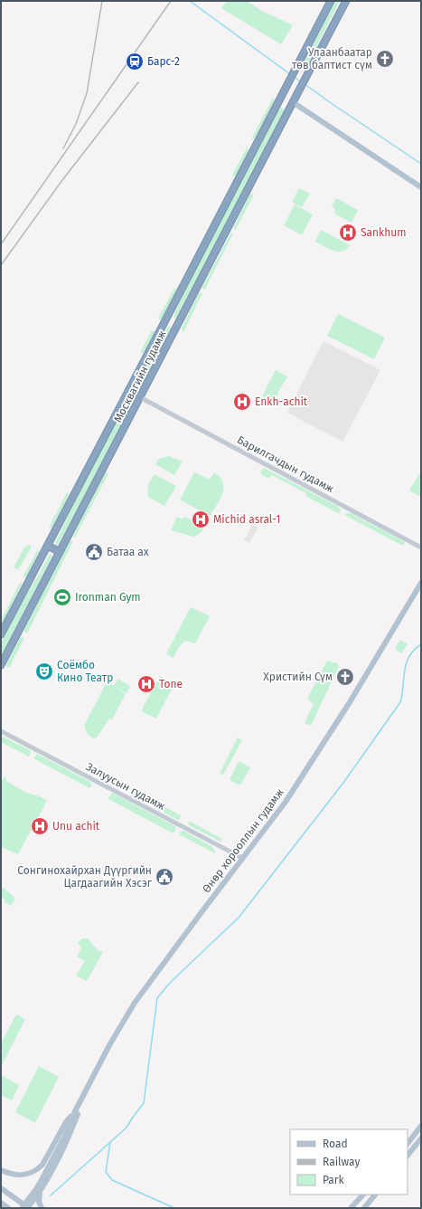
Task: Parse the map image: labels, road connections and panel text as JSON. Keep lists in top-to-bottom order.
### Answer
{
  "streets": {
    "highway": ["Москвагийн гудамж"],
    "main road": ["Өнөр хорооллын гудамж"],
    "street": ["Барилгачдын гудамж", "Залуусын гудамж"]
  },
  "crossings": [
    ["Москвагийн гудамж", "Барилгачдын гудамж"],
    ["Залуусын гудамж", "Өнөр хорооллын гудамж"]
  ],
  "places": {
    "church": ["Улаанбаатар төв баптист сүм", "Христийн Сүм"],
    "station": ["Барс-2"],
    "hospital": [
      "Sankhum",
      "Enkh-achit",
      "Michid asral-1",
      "Tone",
      "Unu achit"
    ],
    "public building": ["Батаа ах", "Сонгинохайрхан Дүүргийн Цагдаагийн Хэсэг"],
    "sports": ["Ironman Gym"],
    "theatre": ["Соёмбо Кино Театр"]
  },
  "legend": ["Road", "Railway", "Park"]
}
